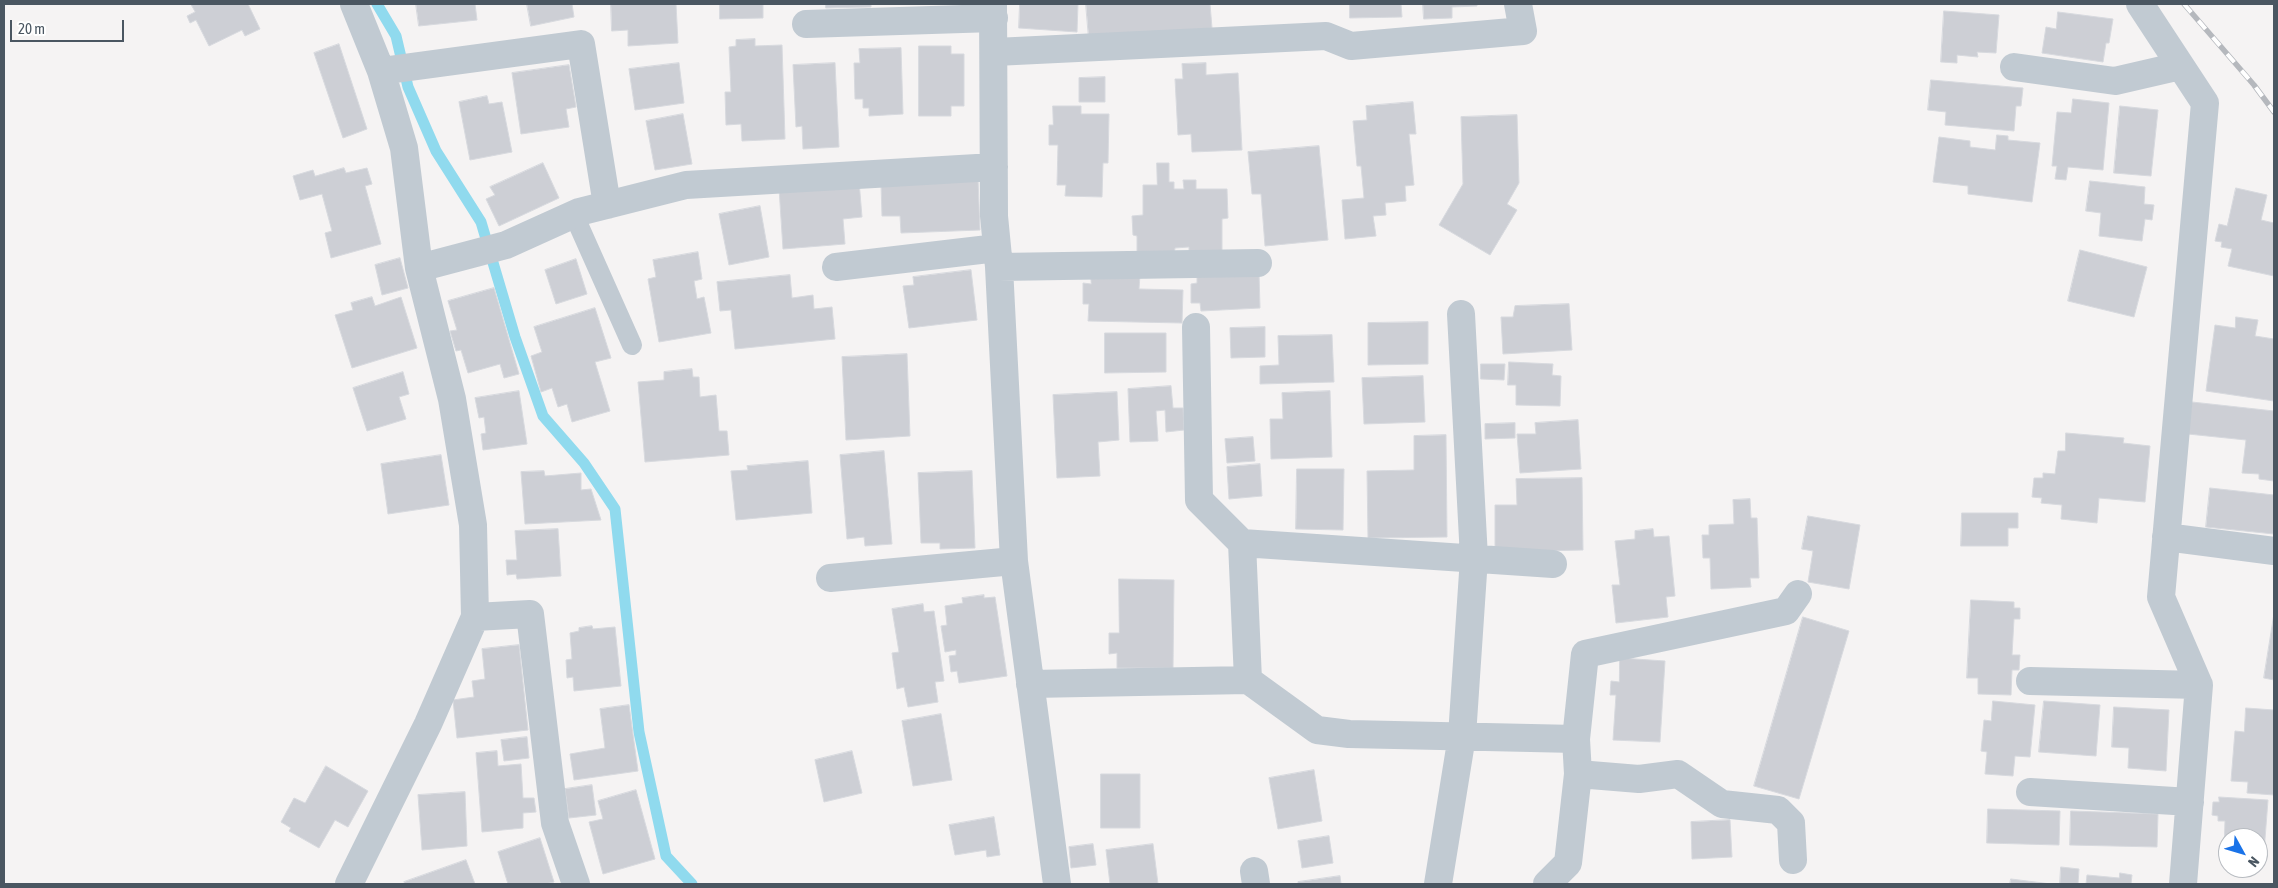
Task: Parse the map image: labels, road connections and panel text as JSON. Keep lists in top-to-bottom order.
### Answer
{
  "scale_bar": "20 m",
  "north": "bottom right"
}
